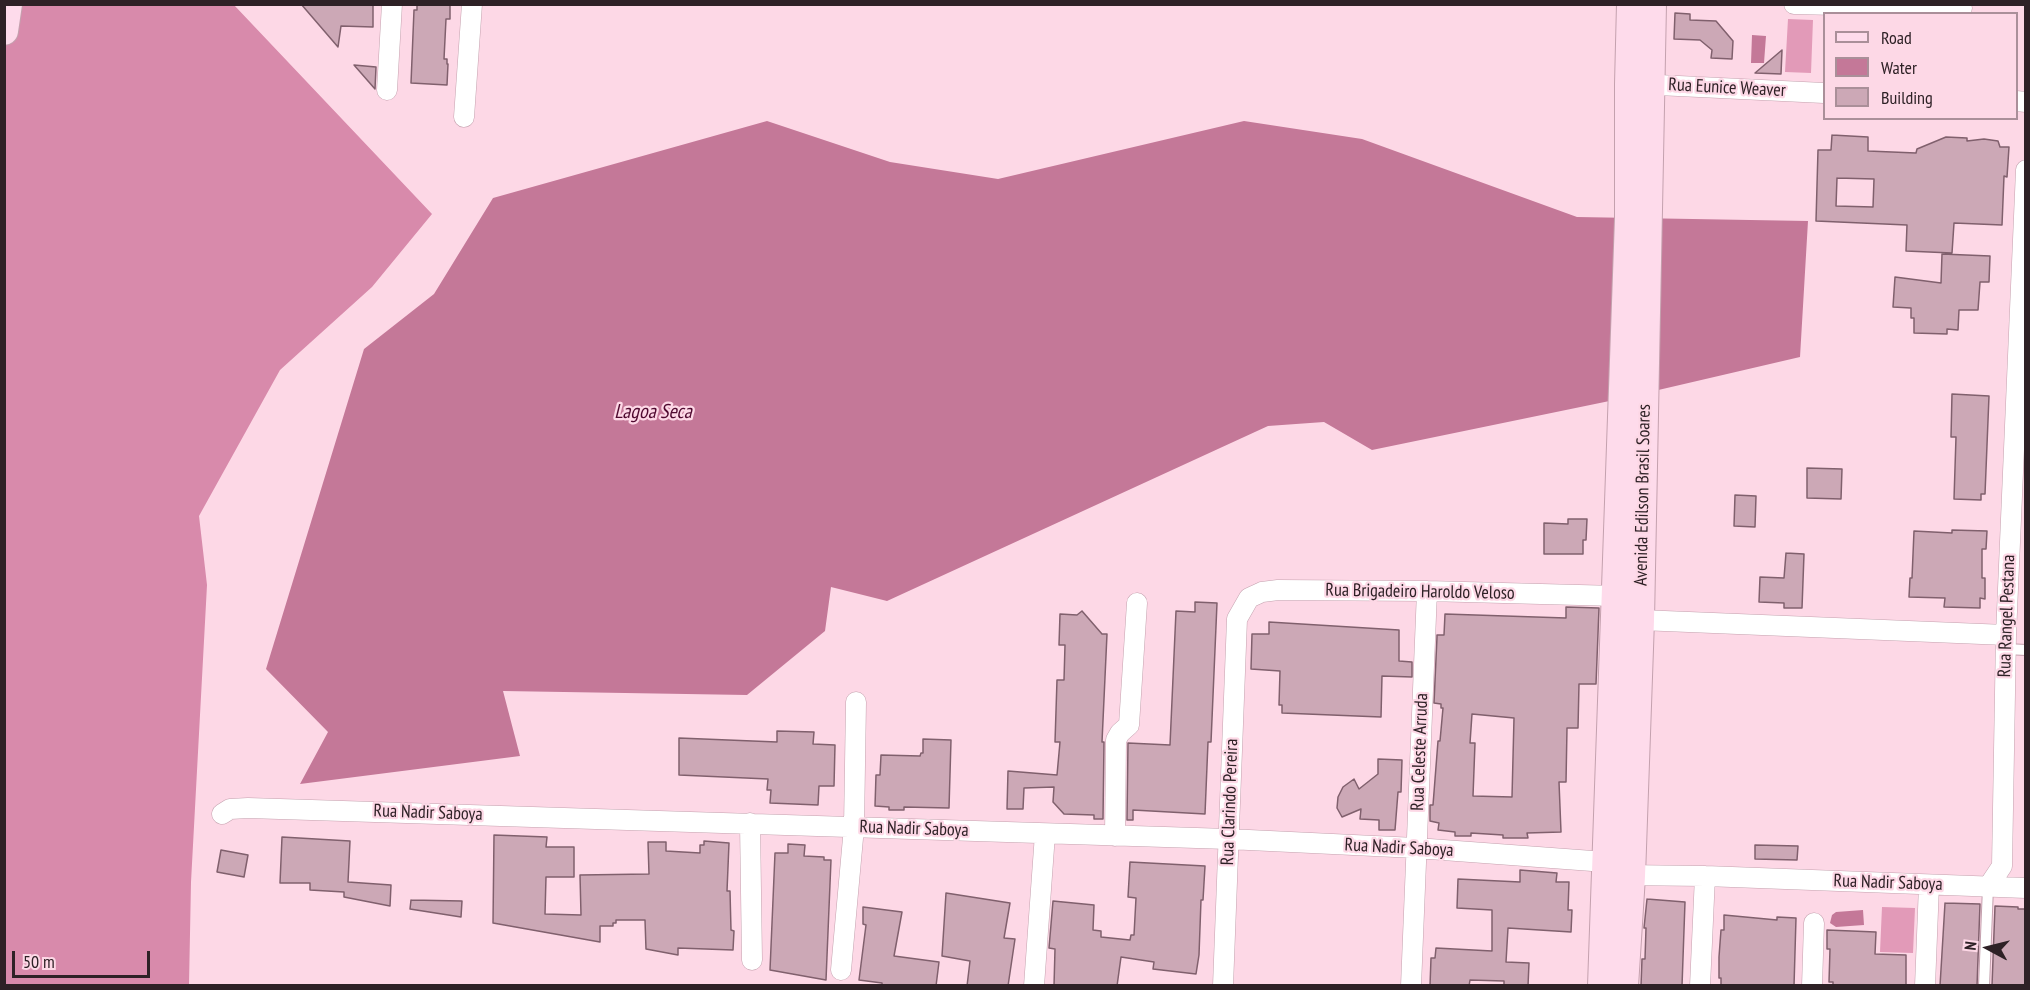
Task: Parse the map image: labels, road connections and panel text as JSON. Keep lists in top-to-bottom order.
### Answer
{
  "streets": {
    "main road": ["Avenida Edilson Brasil Soares"],
    "street": [
      "Rua Eunice Weaver",
      "Rua Brigadeiro Haroldo Veloso",
      "Rua Rangel Pestana",
      "Rua Celeste Arruda",
      "Rua Clarindo Pereira",
      "Rua Nadir Saboya"
    ]
  },
  "crossings": [
    ["Rua Eunice Weaver", "Avenida Edilson Brasil Soares"],
    ["Avenida Edilson Brasil Soares", "Rua Brigadeiro Haroldo Veloso"],
    ["Avenida Edilson Brasil Soares", "Rua Nadir Saboya"],
    ["Rua Brigadeiro Haroldo Veloso", "Rua Celeste Arruda"],
    ["Rua Brigadeiro Haroldo Veloso", "Rua Clarindo Pereira"],
    ["Rua Rangel Pestana", "Rua Nadir Saboya"],
    ["Rua Celeste Arruda", "Rua Nadir Saboya"],
    ["Rua Clarindo Pereira", "Rua Nadir Saboya"]
  ],
  "water": ["Lagoa Seca"],
  "legend": ["Road", "Water", "Building"],
  "scale_bar": "50 m",
  "north": "left"
}
